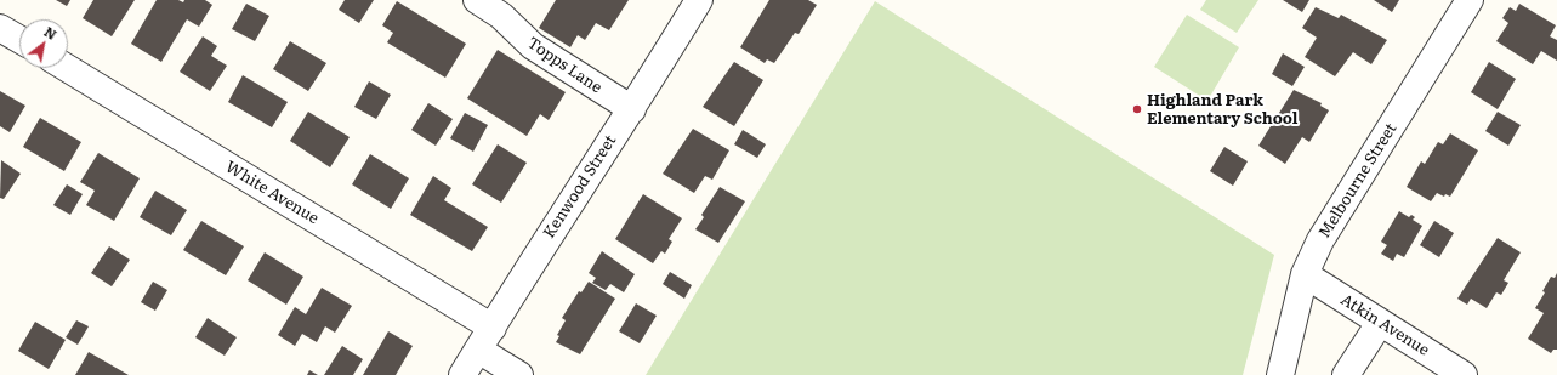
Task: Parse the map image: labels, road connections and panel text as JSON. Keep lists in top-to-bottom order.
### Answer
{
  "streets": {
    "street": [
      "Topps Lane",
      "Melbourne Street",
      "Kenwood Street",
      "White Avenue",
      "Atkin Avenue"
    ]
  },
  "crossings": [
    ["Topps Lane", "Kenwood Street"],
    ["Melbourne Street", "Atkin Avenue"],
    ["Kenwood Street", "White Avenue"]
  ],
  "places": ["Highland Park Elementary School"],
  "north": "top right"
}
